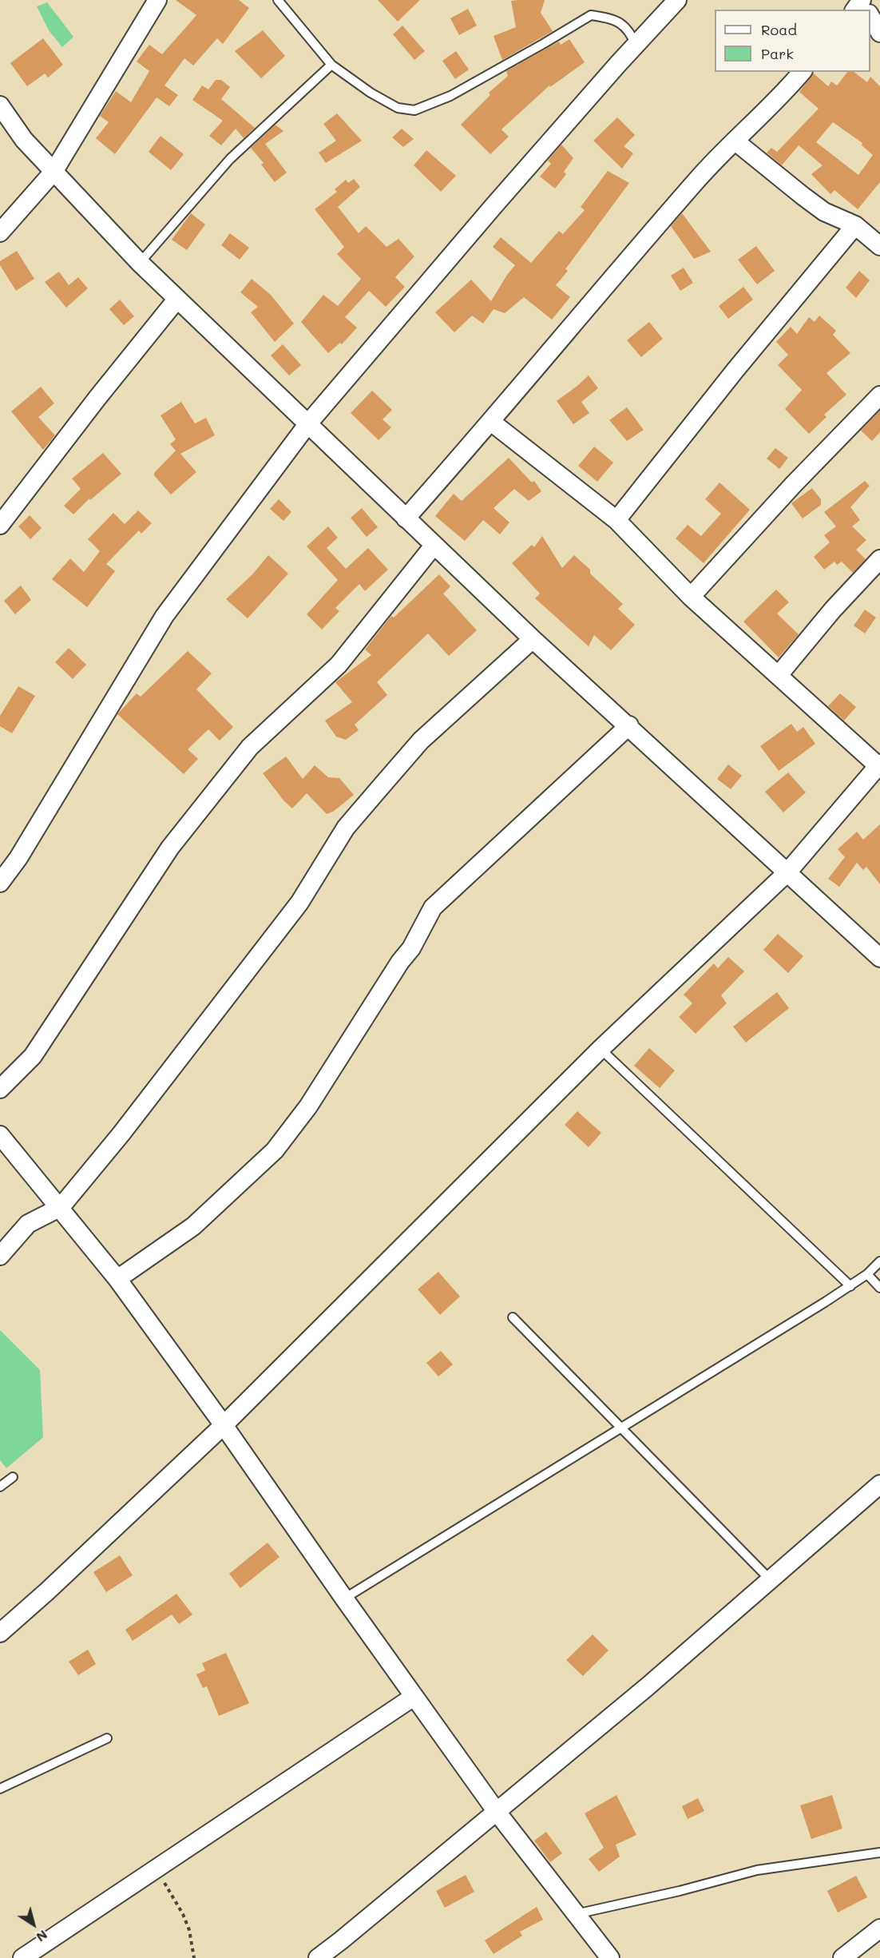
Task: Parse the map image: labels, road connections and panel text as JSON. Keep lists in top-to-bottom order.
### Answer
{
  "legend": ["Road", "Park"],
  "north": "bottom right"
}
